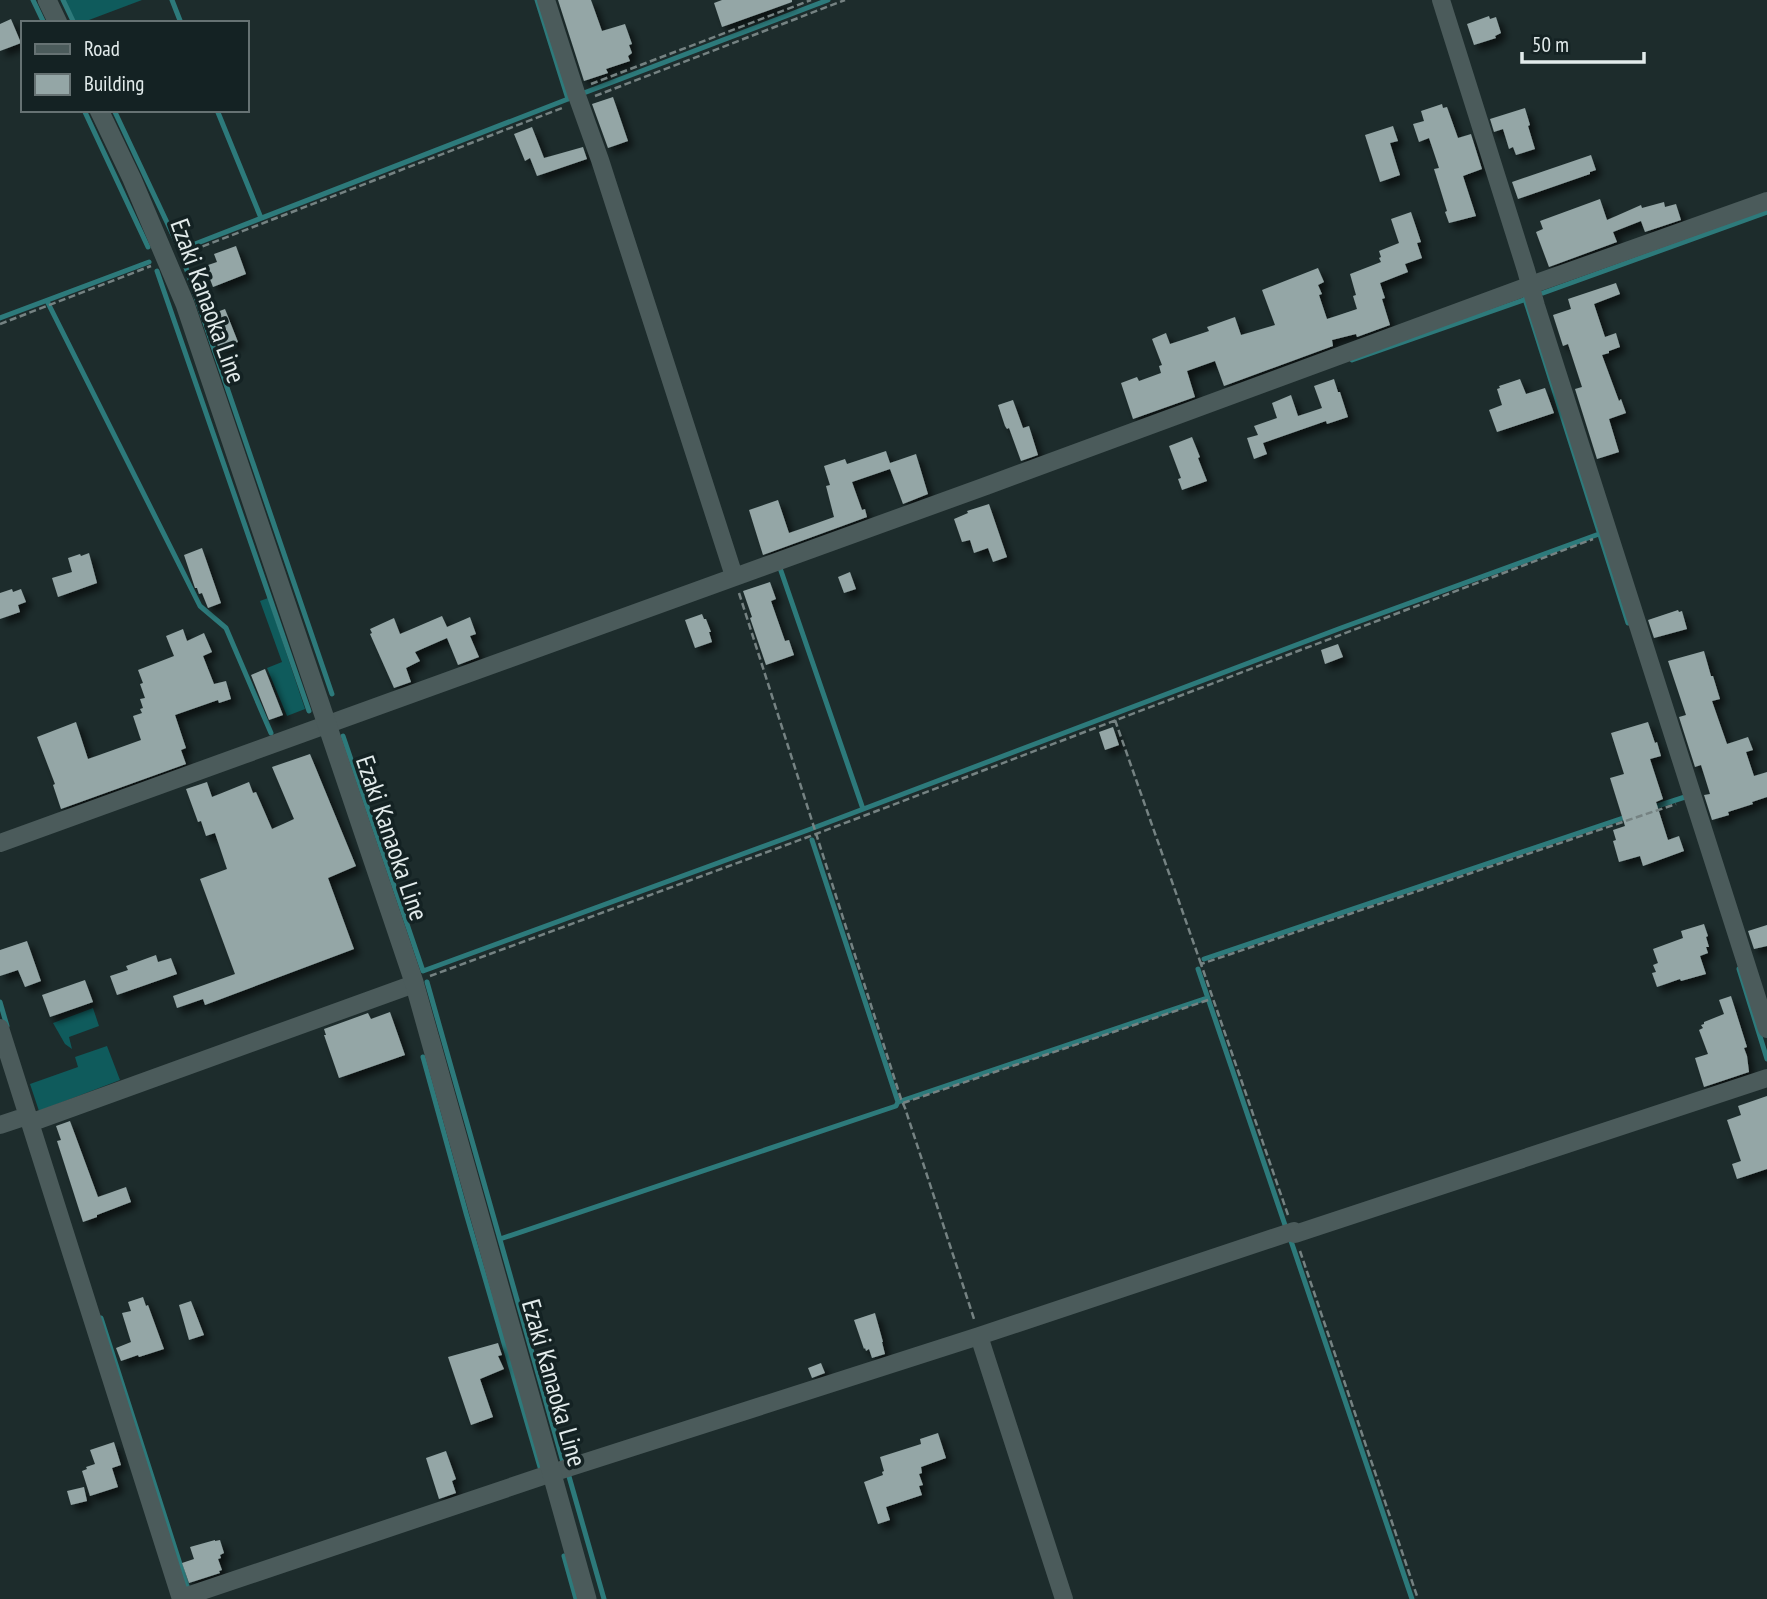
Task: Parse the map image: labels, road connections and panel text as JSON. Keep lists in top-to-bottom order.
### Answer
{
  "streets": {
    "main road": ["Ezaki Kanaoka Line"]
  },
  "legend": ["Road", "Building"],
  "scale_bar": "50 m"
}
